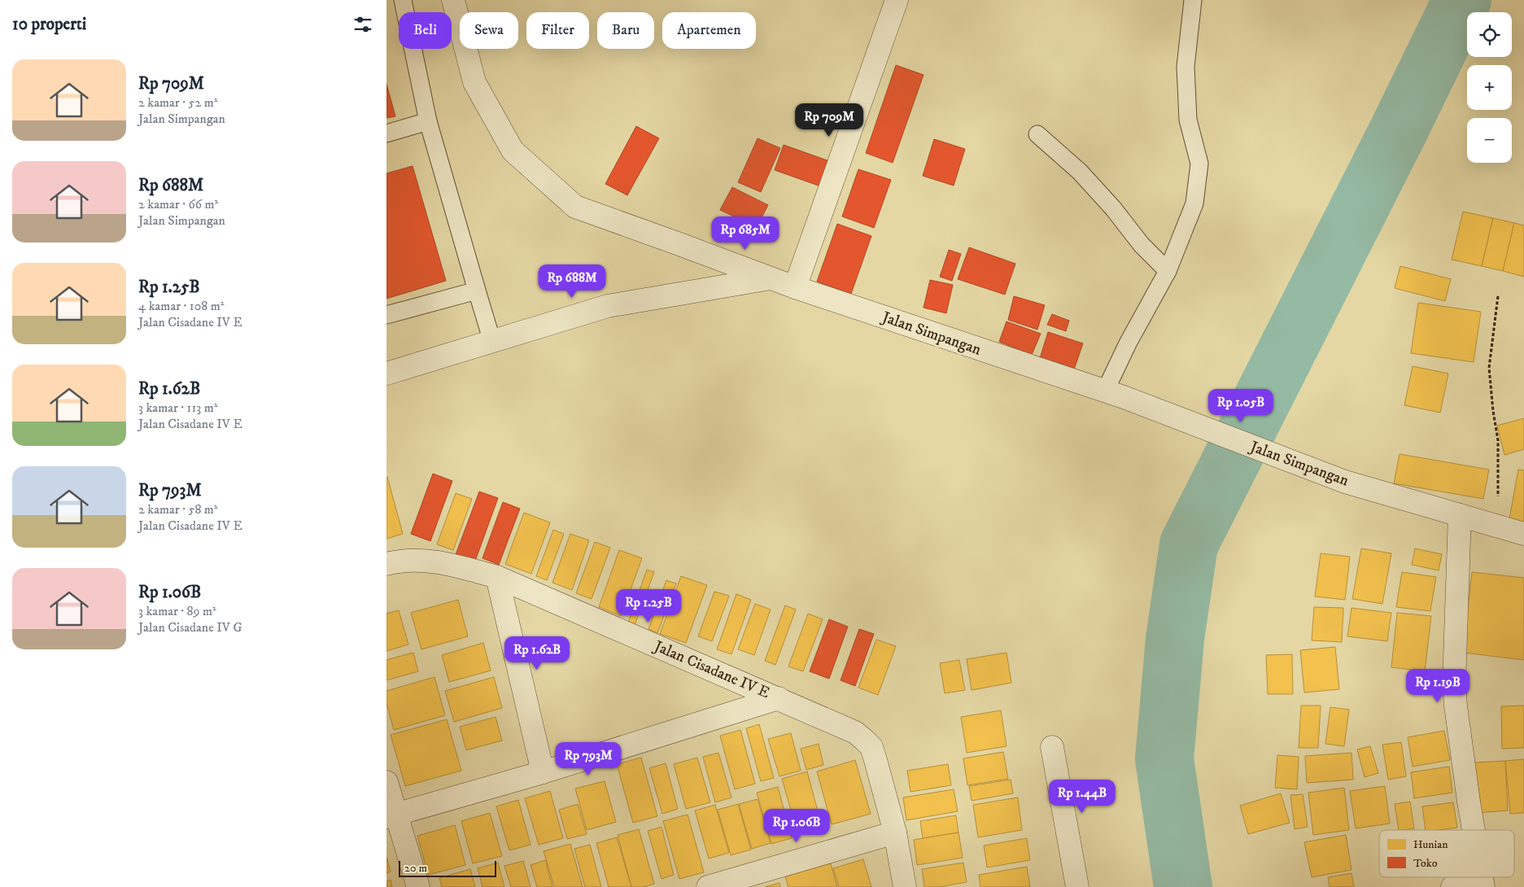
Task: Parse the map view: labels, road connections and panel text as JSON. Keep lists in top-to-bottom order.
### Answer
{
  "streets": {
    "street": ["Jalan Simpangan", "Jalan Cisadane IV E"]
  },
  "legend": ["Hunian", "Toko"],
  "scale_bar": "20 m",
  "page": {
    "heading": "10 properti",
    "map_buttons": ["+", "−"],
    "chip": [
      "Beli",
      "Sewa",
      "Filter",
      "Baru",
      "Apartemen"
    ],
    "list": [
      {
        "name": "Rp 709M",
        "note": "2 kamar · 52 m² · Jalan Simpangan"
      },
      {
        "name": "Rp 688M",
        "note": "2 kamar · 66 m² · Jalan Simpangan"
      },
      {
        "name": "Rp 1.25B",
        "note": "4 kamar · 108 m² · Jalan Cisadane IV E"
      },
      {
        "name": "Rp 1.62B",
        "note": "3 kamar · 113 m² · Jalan Cisadane IV E"
      },
      {
        "name": "Rp 793M",
        "note": "2 kamar · 58 m² · Jalan Cisadane IV E"
      },
      {
        "name": "Rp 1.06B",
        "note": "3 kamar · 89 m² · Jalan Cisadane IV G"
      }
    ],
    "price": [
      "Rp 709M",
      "Rp 685M",
      "Rp 688M",
      "Rp 1.05B",
      "Rp 1.25B",
      "Rp 1.62B",
      "Rp 1.19B",
      "Rp 793M",
      "Rp 1.44B",
      "Rp 1.06B"
    ],
    "scale": "20 m"
  }
}
